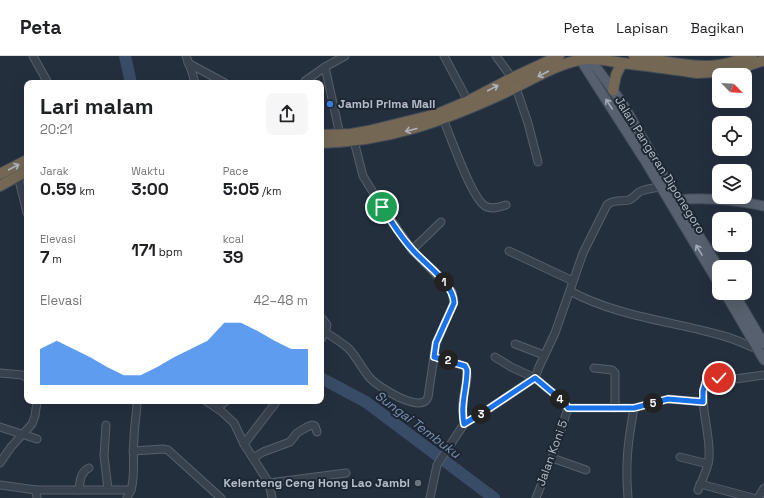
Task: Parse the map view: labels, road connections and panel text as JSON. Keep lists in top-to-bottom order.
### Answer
{
  "streets": {
    "main road": ["Jalan Pangeran Diponegoro"],
    "street": ["Jalan Koni 5"]
  },
  "water": ["Sungai Tembuku"],
  "places": ["Jambi Prima Mall", "Kelenteng Ceng Hong Lao Jambi"],
  "north": "bottom right",
  "page": {
    "header": "Peta",
    "nav": ["Peta", "Lapisan", "Bagikan"],
    "map_buttons": ["+", "−"],
    "heading": ["Lari malam", "20:21"],
    "stats": [
      ["Jarak", "0.59 km"],
      ["Waktu", "3:00"],
      ["Pace", "5:05 /km"],
      ["Elevasi", "7 m"],
      ["171 bpm"],
      ["kcal", "39"]
    ],
    "pins": [
      "1",
      "2",
      "4",
      "5",
      "3"
    ],
    "chart": ["Elevasi", "42–48 m"]
  }
}
